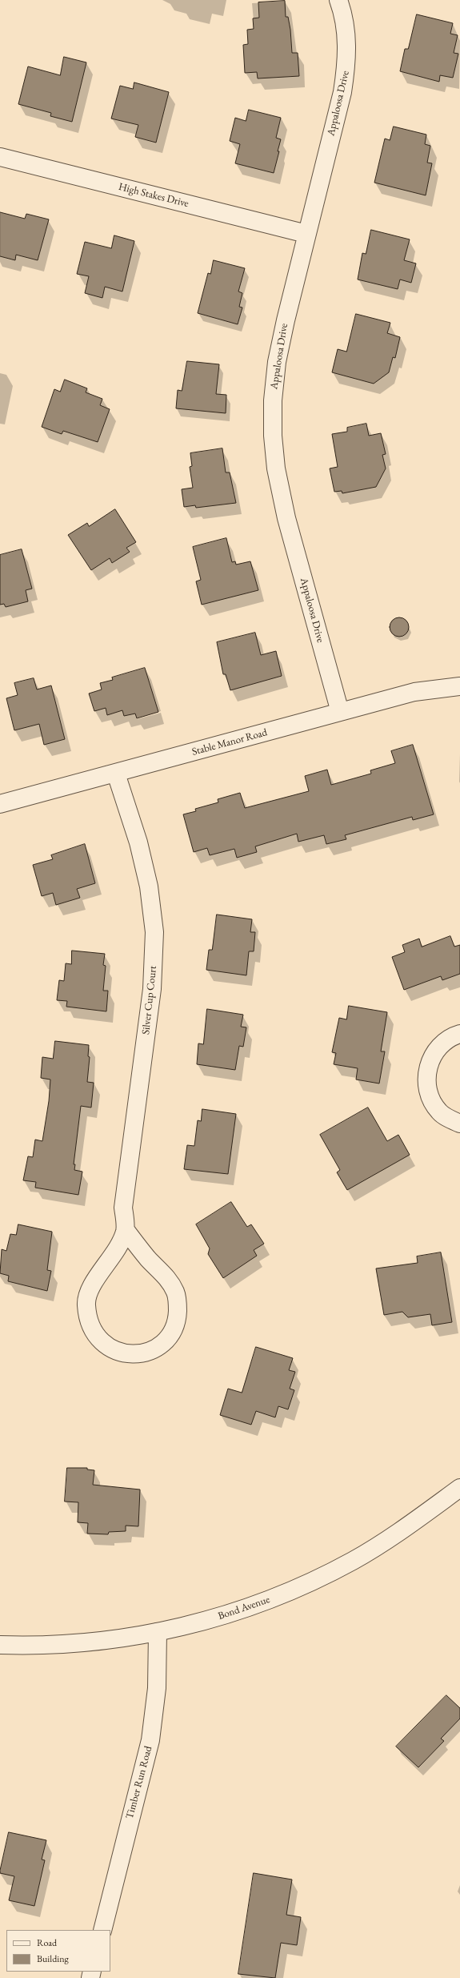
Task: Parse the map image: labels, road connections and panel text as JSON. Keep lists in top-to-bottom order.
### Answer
{
  "streets": {
    "street": [
      "Appaloosa Drive",
      "High Stakes Drive",
      "Stable Manor Road",
      "Silver Cup Court",
      "Bond Avenue",
      "Timber Run Road"
    ]
  },
  "crossings": [
    ["Appaloosa Drive", "High Stakes Drive"],
    ["Appaloosa Drive", "Stable Manor Road"],
    ["Stable Manor Road", "Silver Cup Court"],
    ["Bond Avenue", "Timber Run Road"]
  ],
  "legend": ["Road", "Building"]
}
